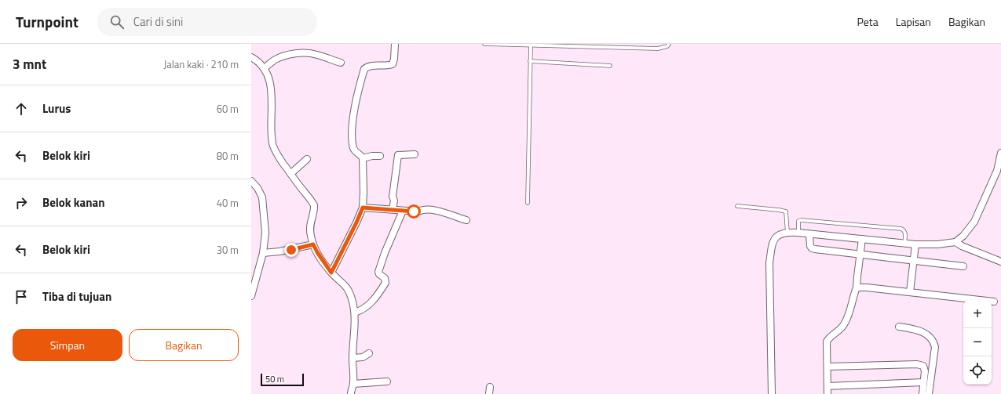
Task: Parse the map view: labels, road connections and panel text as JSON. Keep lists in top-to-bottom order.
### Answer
{
  "scale_bar": "50 m",
  "page": {
    "header": "Turnpoint",
    "search": "Cari di sini",
    "nav": ["Peta", "Lapisan", "Bagikan"],
    "heading": ["3 mnt", "Jalan kaki · 210 m"],
    "list": [
      ["Lurus", "60 m"],
      ["Belok kiri", "80 m"],
      ["Belok kanan", "40 m"],
      ["Belok kiri", "30 m"],
      "Tiba di tujuan"
    ],
    "map_buttons": ["+", "−"],
    "buttons": ["Simpan", "Bagikan"],
    "scale": "50 m"
  }
}
